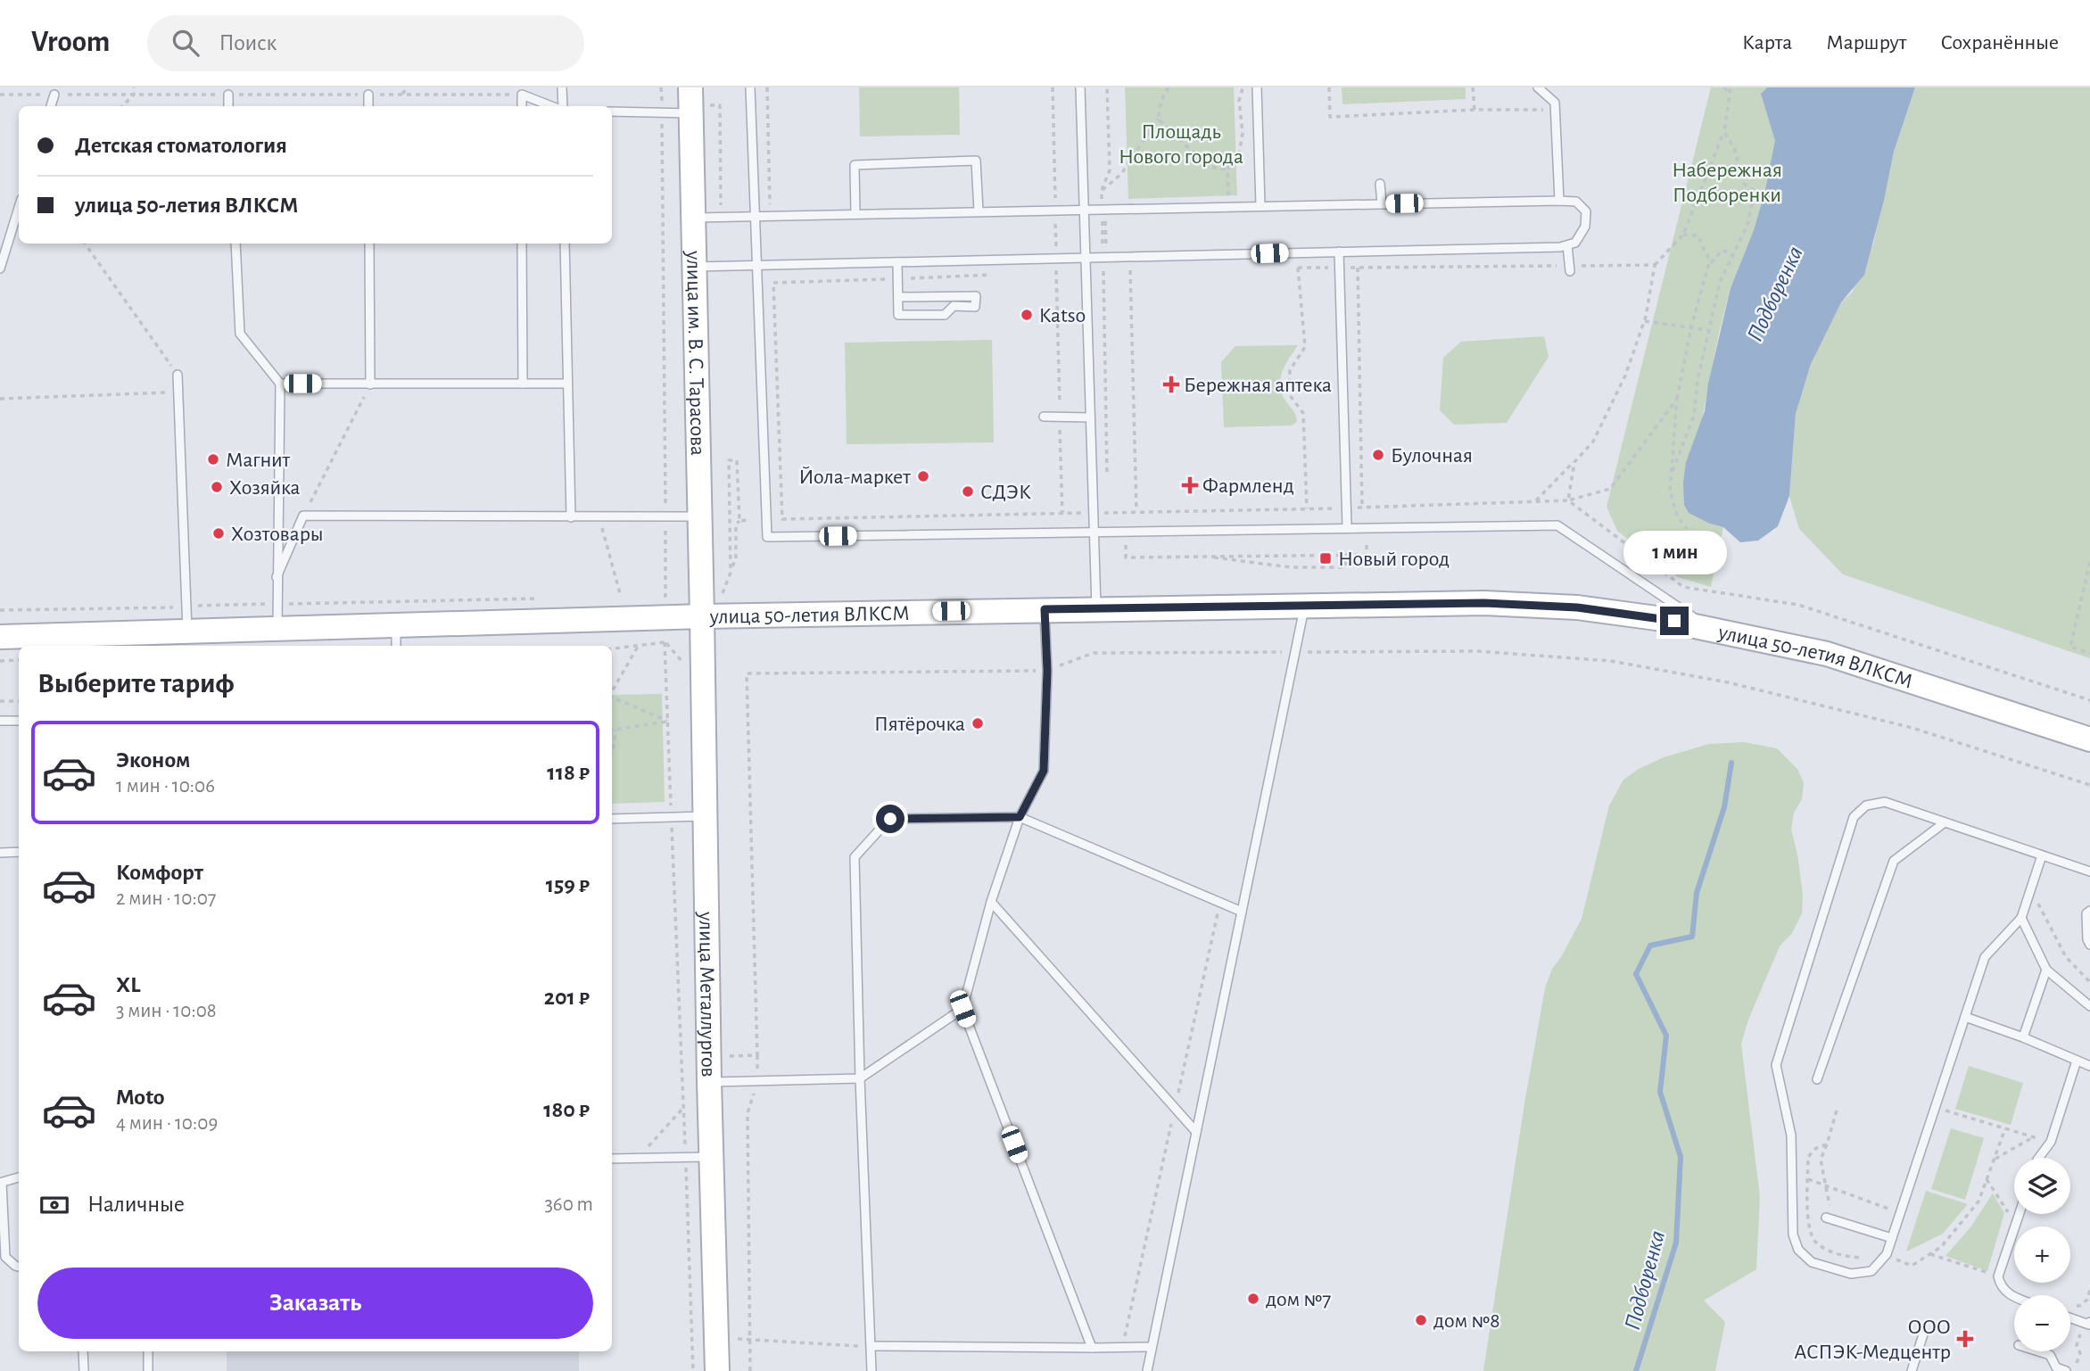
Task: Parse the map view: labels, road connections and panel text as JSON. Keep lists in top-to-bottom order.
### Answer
{
  "streets": {
    "main road": ["улица им. В. С. Тарасова", "улица 50-летия ВЛКСМ", "улица Металлургов"]
  },
  "crossings": [
    ["улица им. В. С. Тарасова", "улица 50-летия ВЛКСМ"],
    ["улица им. В. С. Тарасова", "улица Металлургов"],
    ["улица 50-летия ВЛКСМ", "улица Металлургов"]
  ],
  "water": ["Подборенка"],
  "parks": ["Площадь Нового города", "Набережная Подборенки"],
  "places": {
    "other": [
      "Katso",
      "Булочная",
      "Магнит",
      "Йола-маркет",
      "Хозяйка",
      "СДЭК",
      "Хозтовары",
      "Пятёрочка",
      "дом №7",
      "дом №8"
    ],
    "health": ["Бережная аптека", "Фармленд", "ООО АСПЭК-Медцентр"],
    "transit": ["Новый город"]
  },
  "page": {
    "header": "Vroom",
    "search": "Поиск",
    "nav": ["Карта", "Маршрут", "Сохранённые"],
    "banner": ["Детская стоматология", "улица 50-летия ВЛКСМ"],
    "bubble": "1 мин",
    "heading": "Выберите тариф",
    "list": [
      {
        "name": "Эконом",
        "note": "1 мин · 10:06",
        "value": "118 ₽"
      },
      {
        "name": "Комфорт",
        "note": "2 мин · 10:07",
        "value": "159 ₽"
      },
      {
        "name": "XL",
        "note": "3 мин · 10:08",
        "value": "201 ₽"
      },
      {
        "name": "Moto",
        "note": "4 мин · 10:09",
        "value": "180 ₽"
      }
    ],
    "map_buttons": ["+", "−"],
    "pay": ["Наличные", "360 m"],
    "buttons": "Заказать"
  }
}
